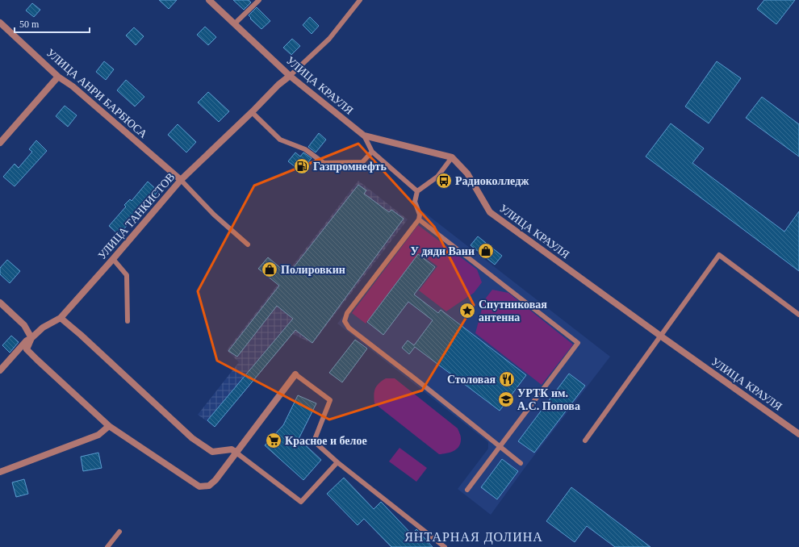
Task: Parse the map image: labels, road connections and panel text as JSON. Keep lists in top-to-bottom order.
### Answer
{
  "streets": {
    "street": ["УЛИЦА КРАУЛЯ", "УЛИЦА АНРИ БАРБЮСА", "УЛИЦА ТАНКИСТОВ"]
  },
  "crossings": [
    ["УЛИЦА КРАУЛЯ", "УЛИЦА ТАНКИСТОВ"],
    ["УЛИЦА АНРИ БАРБЮСА", "УЛИЦА ТАНКИСТОВ"]
  ],
  "districts": ["ЯНТАРНАЯ ДОЛИНА"],
  "places": {
    "fuel station": ["Газпромнефть"],
    "bus stop": ["Радиоколледж"],
    "shop": ["У дяди Вани", "Полировкин"],
    "place": ["Спутниковая антенна"],
    "restaurant": ["Столовая"],
    "school or university": ["УРТК им. А.С. Попова"],
    "supermarket": ["Красное и белое"]
  },
  "scale_bar": "50 m"
}
